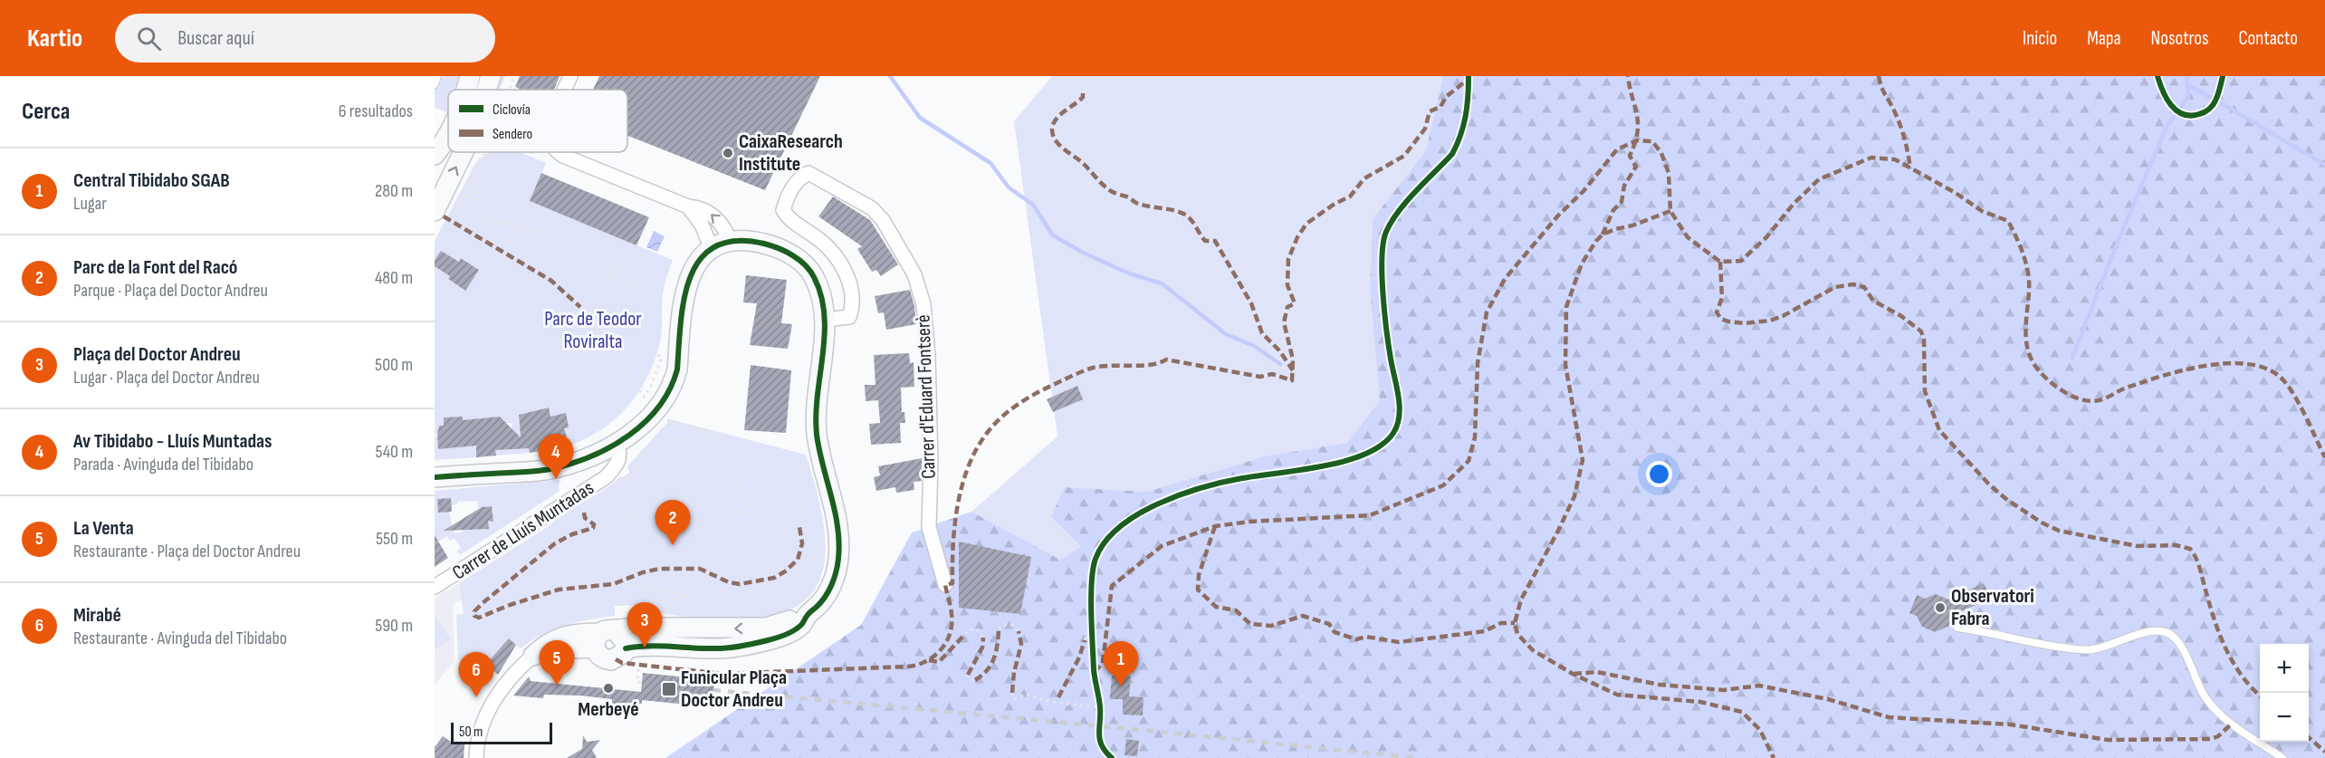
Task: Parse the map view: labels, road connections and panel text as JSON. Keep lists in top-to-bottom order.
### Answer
{
  "streets": {
    "street": ["Carrer d'Eduard Fontserè", "Carrer de Lluís Muntadas"]
  },
  "parks": ["Parc de Teodor Roviralta"],
  "places": {
    "other": ["CaixaResearch Institute", "Observatori Fabra", "Merbeyé"],
    "transit": ["Funicular Plaça Doctor Andreu"]
  },
  "legend": ["Ciclovía", "Sendero"],
  "scale_bar": "50 m",
  "page": {
    "header": "Kartio",
    "search": "Buscar aquí",
    "nav": [
      "Inicio",
      "Mapa",
      "Nosotros",
      "Contacto"
    ],
    "heading": ["Cerca", "6 resultados"],
    "list": [
      {
        "mark": "1",
        "name": "Central Tibidabo SGAB",
        "note": "Lugar",
        "value": "280 m"
      },
      {
        "mark": "2",
        "name": "Parc de la Font del Racó",
        "note": "Parque · Plaça del Doctor Andreu",
        "value": "480 m"
      },
      {
        "mark": "3",
        "name": "Plaça del Doctor Andreu",
        "note": "Lugar · Plaça del Doctor Andreu",
        "value": "500 m"
      },
      {
        "mark": "4",
        "name": "Av Tibidabo - Lluís Muntadas",
        "note": "Parada · Avinguda del Tibidabo",
        "value": "540 m"
      },
      {
        "mark": "5",
        "name": "La Venta",
        "note": "Restaurante · Plaça del Doctor Andreu",
        "value": "550 m"
      },
      {
        "mark": "6",
        "name": "Mirabé",
        "note": "Restaurante · Avinguda del Tibidabo",
        "value": "590 m"
      }
    ],
    "pins": [
      "4",
      "2",
      "3",
      "5",
      "1",
      "6"
    ],
    "map_buttons": ["+", "−"],
    "scale": "50 m"
  }
}
